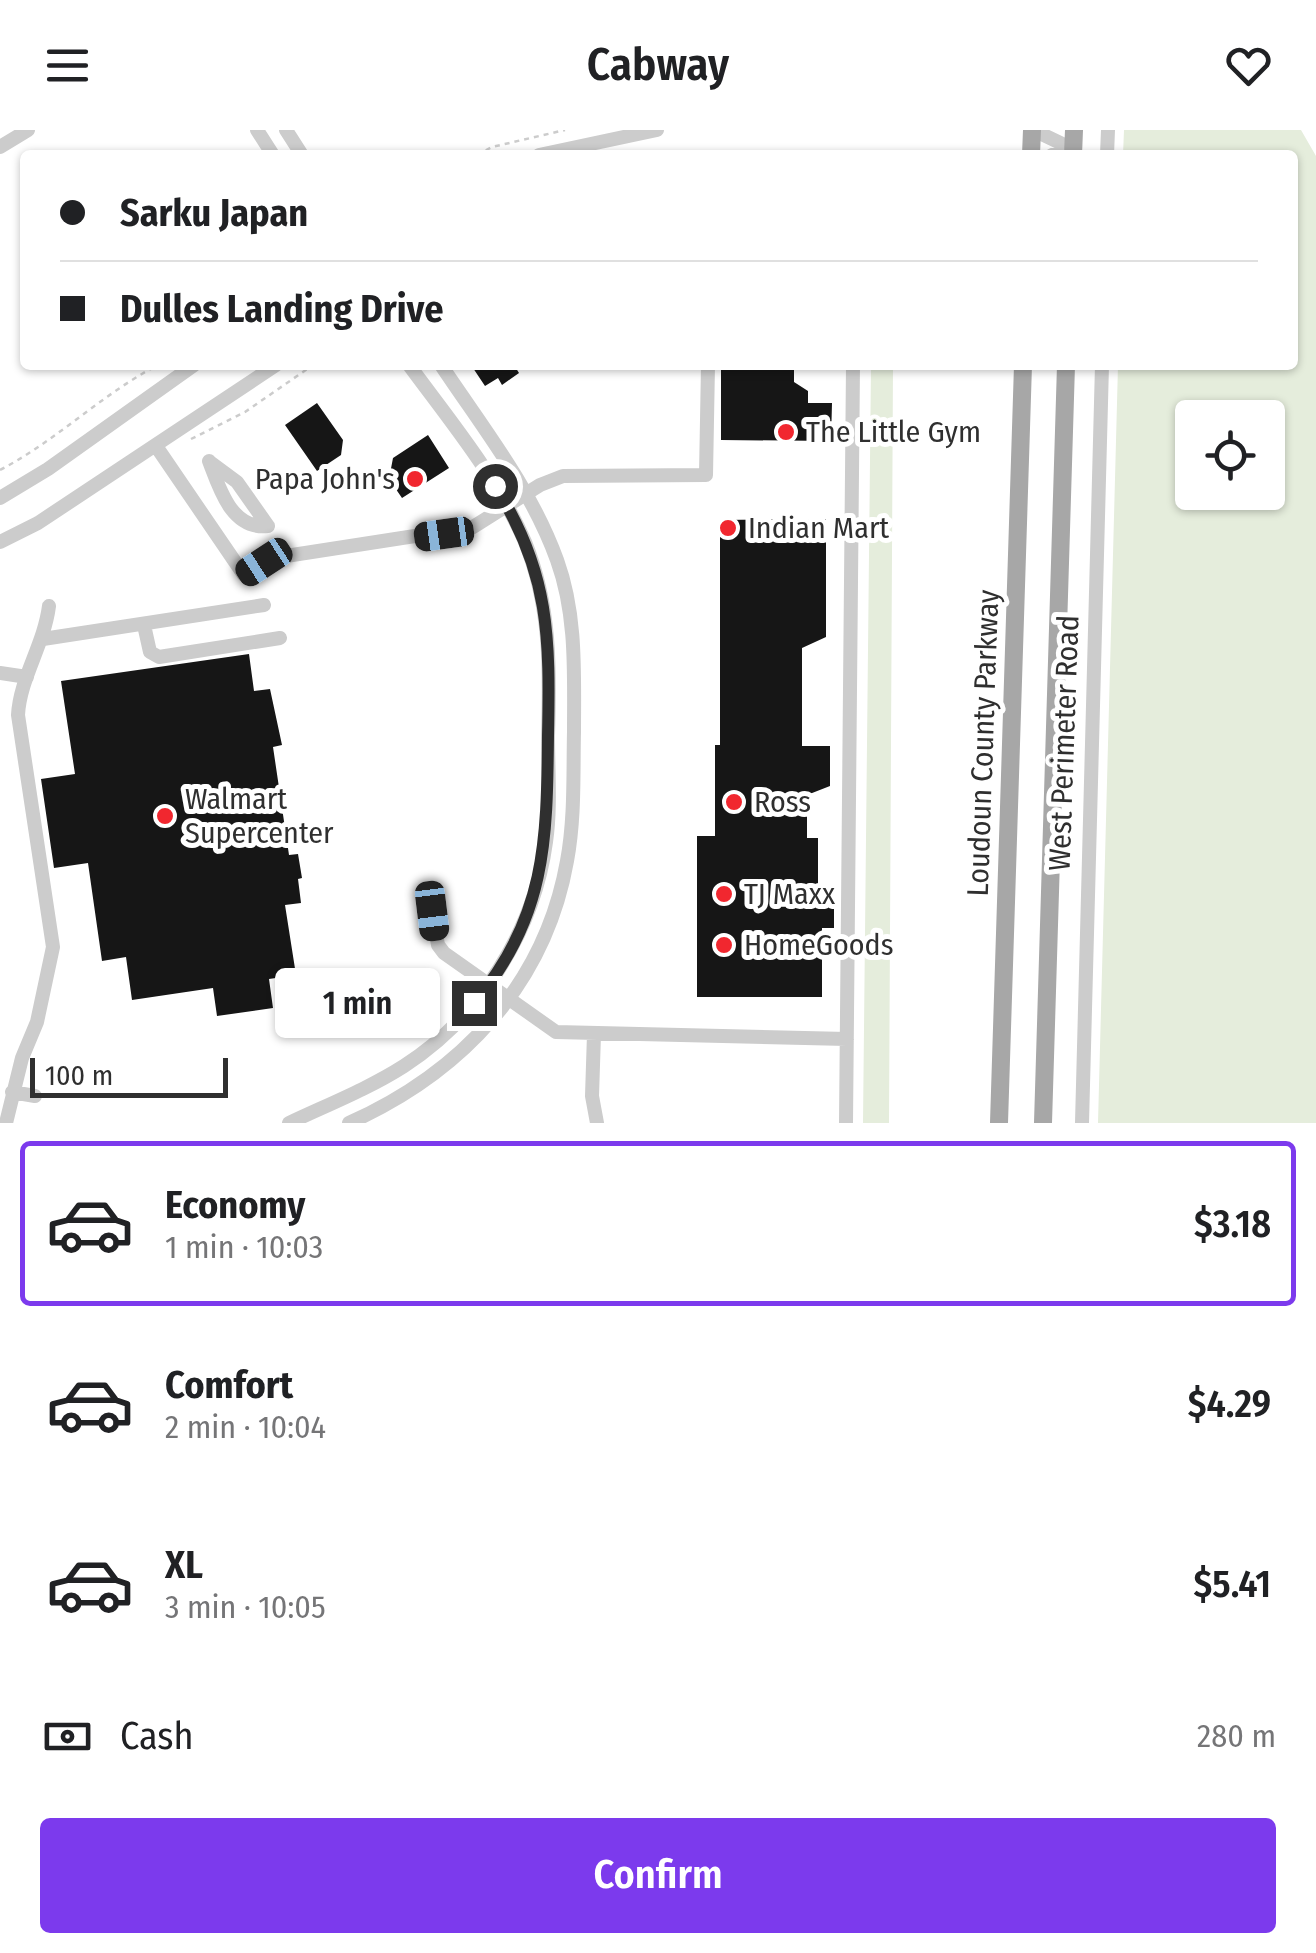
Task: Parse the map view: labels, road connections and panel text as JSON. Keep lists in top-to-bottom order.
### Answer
{
  "streets": {
    "main road": ["Loudoun County Parkway"],
    "street": ["West Perimeter Road"]
  },
  "places": [
    "The Little Gym",
    "Papa John's",
    "Indian Mart",
    "Ross",
    "Walmart Supercenter",
    "TJ Maxx",
    "HomeGoods"
  ],
  "scale_bar": "100 m",
  "page": {
    "header": "Cabway",
    "banner": ["Sarku Japan", "Dulles Landing Drive"],
    "bubble": "1 min",
    "scale": "100 m",
    "list": [
      {
        "name": "Economy",
        "note": "1 min · 10:03",
        "value": "$3.18"
      },
      {
        "name": "Comfort",
        "note": "2 min · 10:04",
        "value": "$4.29"
      },
      {
        "name": "XL",
        "note": "3 min · 10:05",
        "value": "$5.41"
      }
    ],
    "pay": ["Cash", "280 m"],
    "buttons": "Confirm"
  }
}
